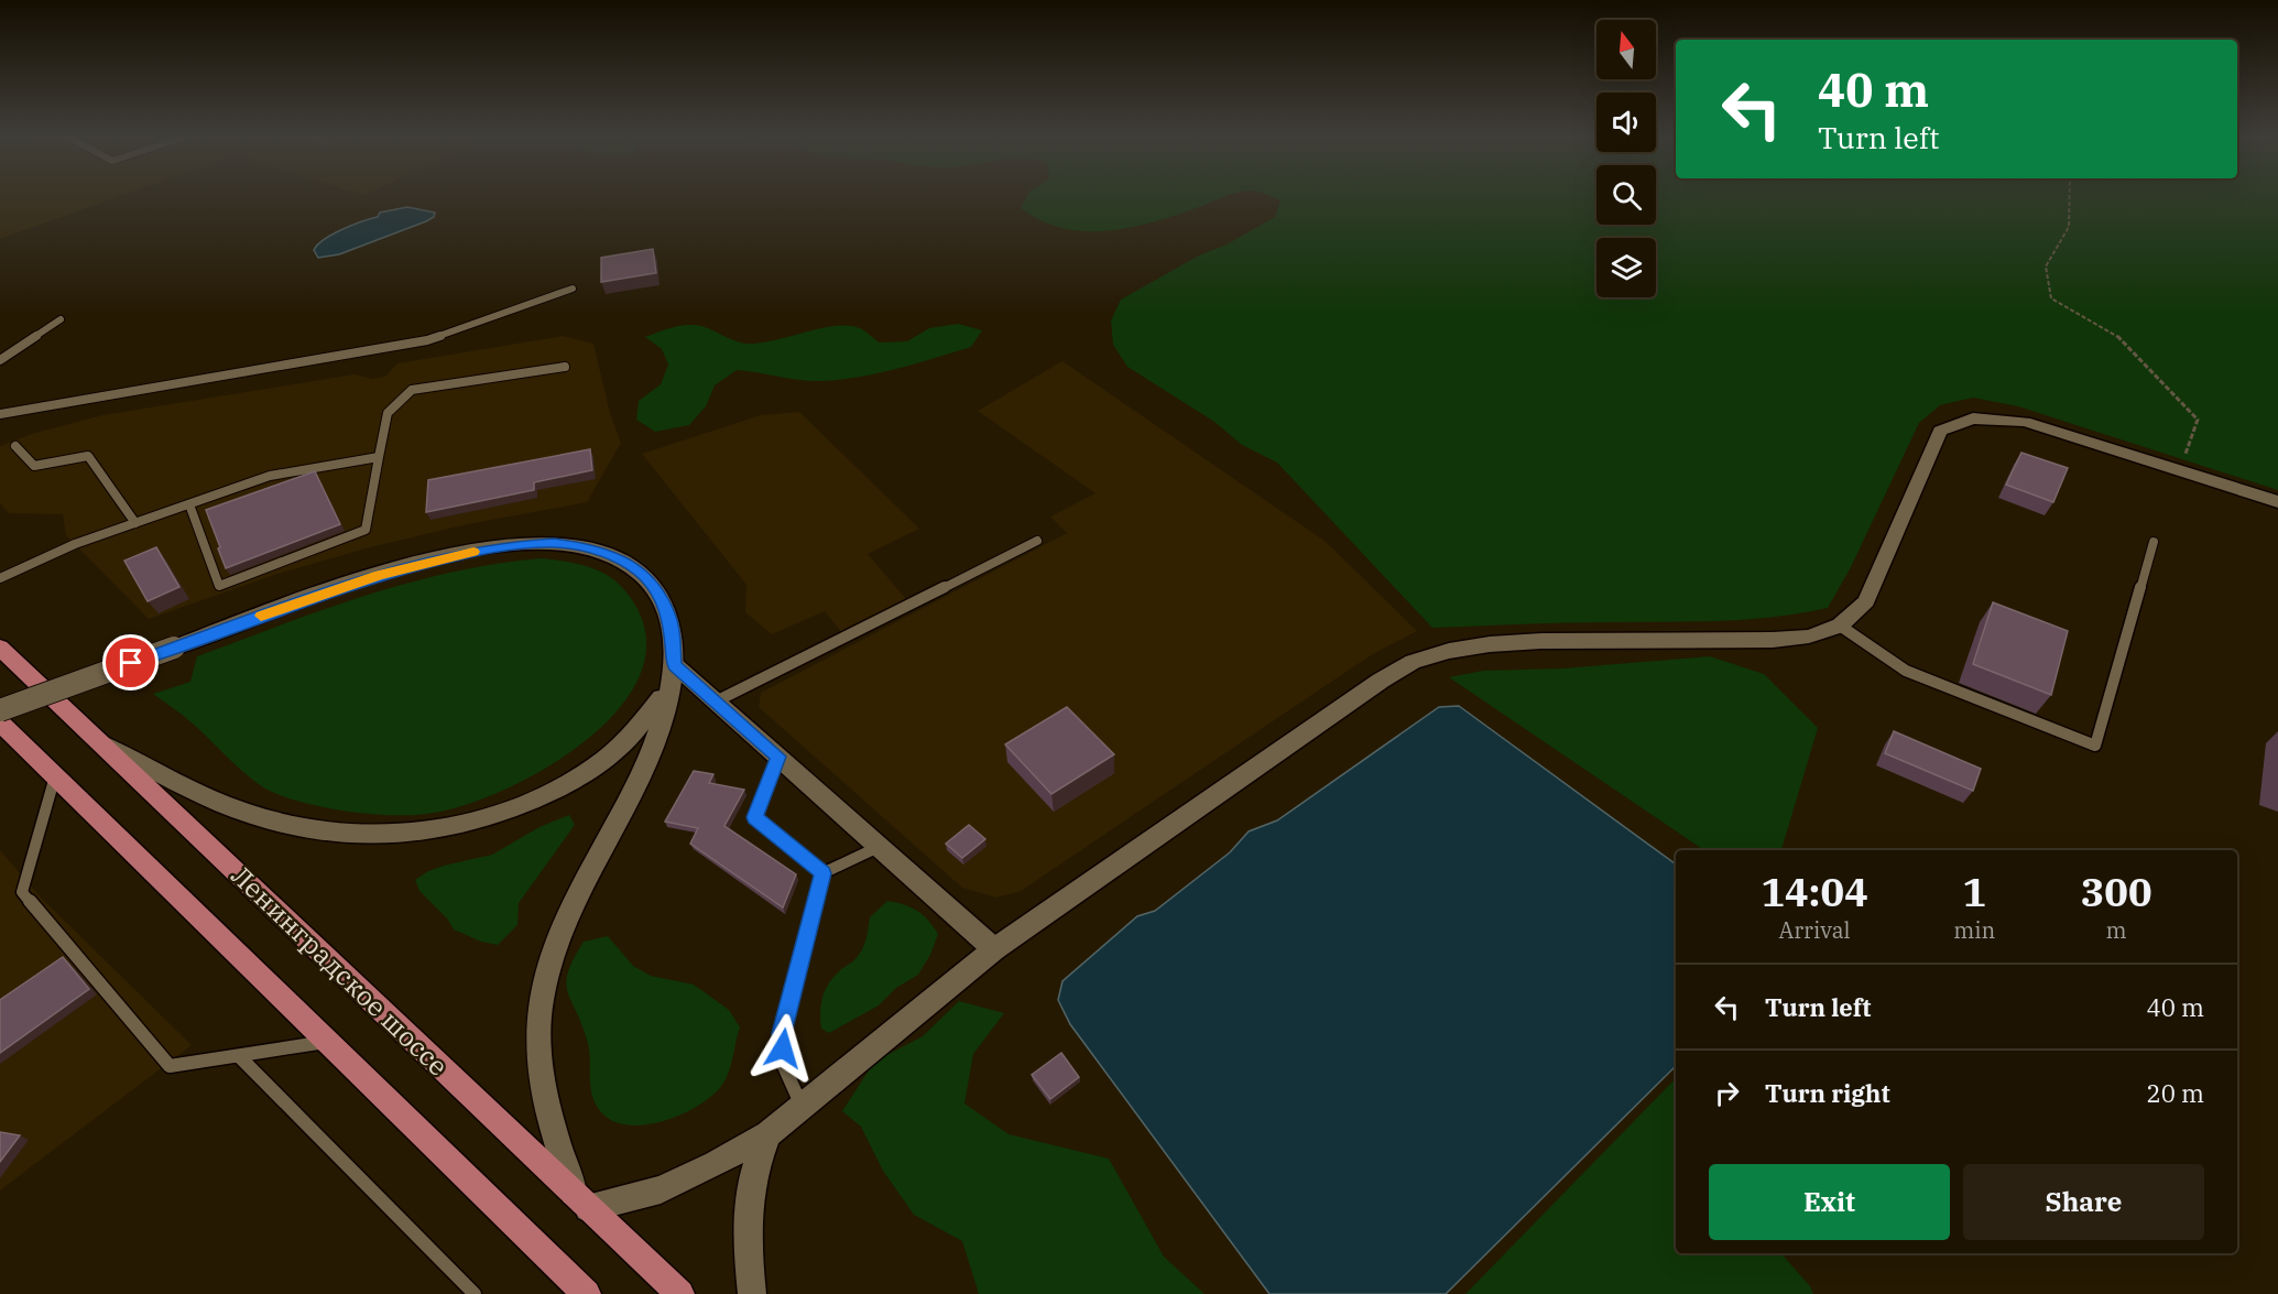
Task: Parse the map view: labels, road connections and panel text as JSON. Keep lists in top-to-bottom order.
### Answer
{
  "streets": {
    "highway": ["Ленинградское шоссе"]
  },
  "north": "top",
  "page": {
    "turn": ["40 m", "Turn left"],
    "eta": [
      "14:04",
      "Arrival",
      "1",
      "min",
      "300",
      "m"
    ],
    "list": [
      {
        "name": "Turn left",
        "value": "40 m"
      },
      {
        "name": "Turn right",
        "value": "20 m"
      }
    ],
    "buttons": ["Exit", "Share"]
  }
}
